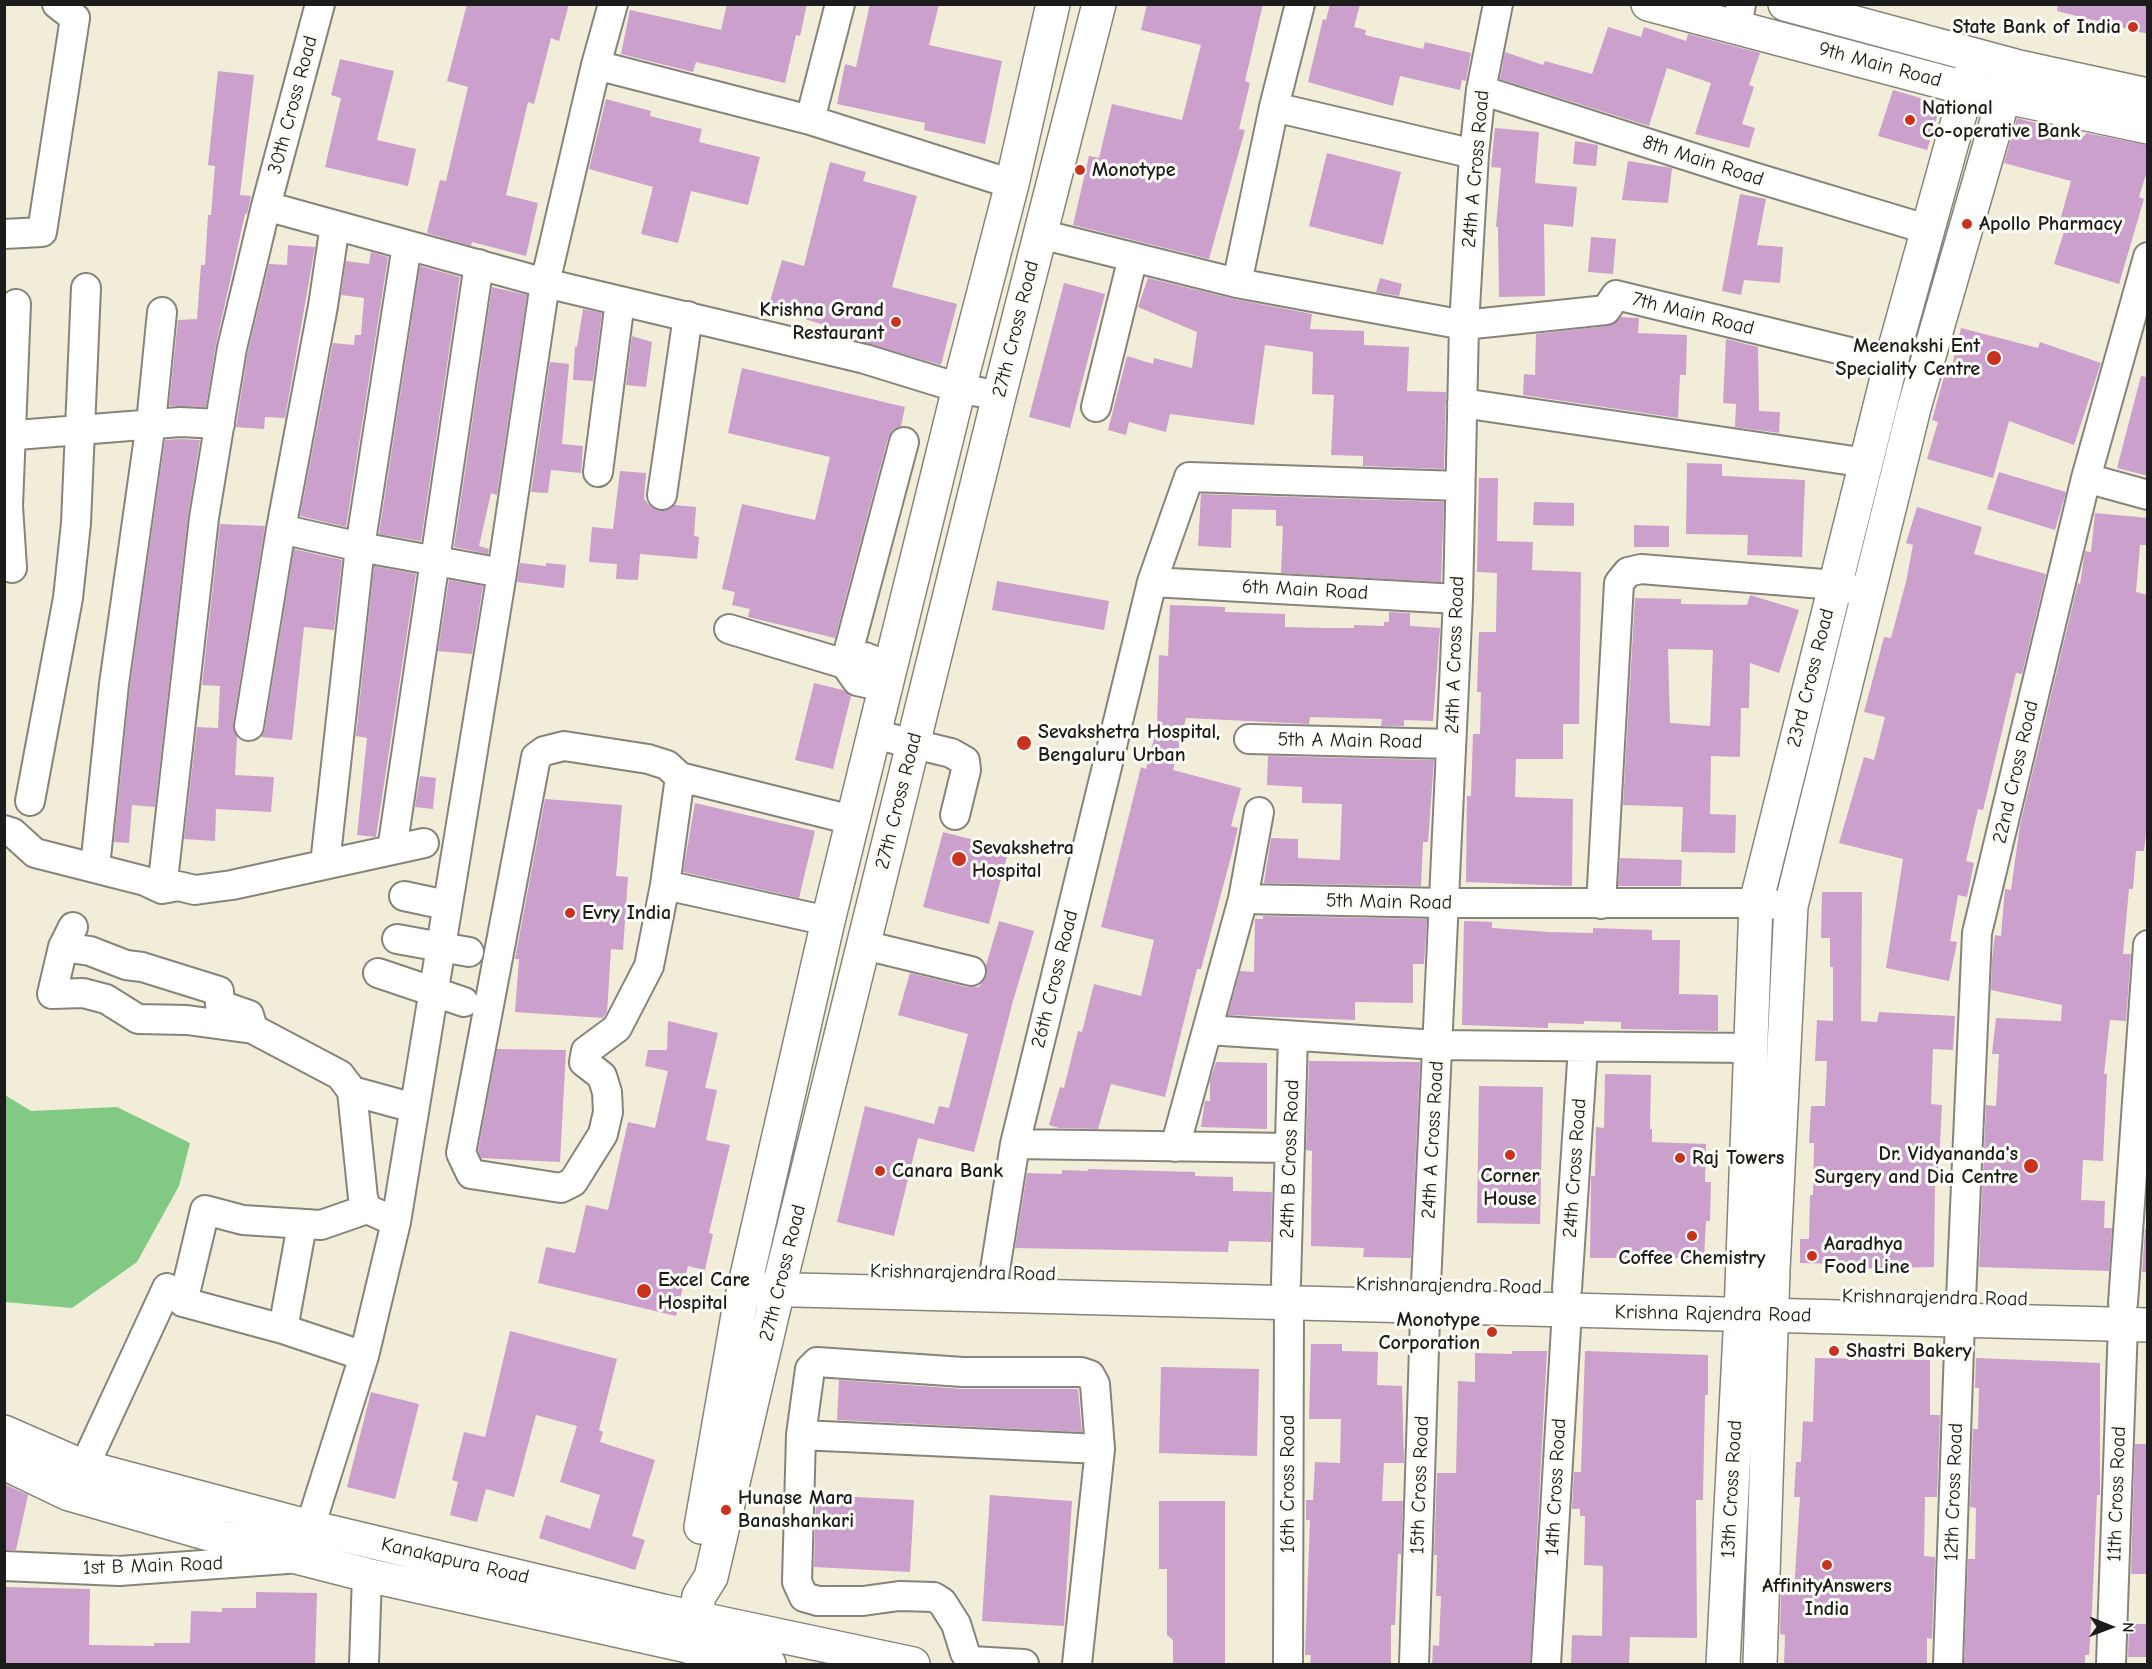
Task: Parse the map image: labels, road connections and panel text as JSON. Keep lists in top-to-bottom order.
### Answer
{
  "streets": {
    "main road": [
      "9th Main Road",
      "27th Cross Road",
      "23rd Cross Road",
      "Krishnarajendra Road",
      "Krishna Rajendra Road",
      "13th Cross Road",
      "Kanakapura Road"
    ],
    "street": [
      "30th Cross Road",
      "8th Main Road",
      "24th A Cross Road",
      "7th Main Road",
      "6th Main Road",
      "5th A Main Road",
      "22nd Cross Road",
      "5th Main Road",
      "26th Cross Road",
      "24th B Cross Road",
      "24th Cross Road",
      "16th Cross Road",
      "15th Cross Road",
      "14th Cross Road",
      "12th Cross Road",
      "11th Cross Road",
      "1st B Main Road"
    ]
  },
  "crossings": [
    ["9th Main Road", "23rd Cross Road"],
    ["8th Main Road", "24th A Cross Road"],
    ["8th Main Road", "23rd Cross Road"],
    ["24th A Cross Road", "7th Main Road"],
    ["24th A Cross Road", "6th Main Road"],
    ["24th A Cross Road", "5th A Main Road"],
    ["24th A Cross Road", "5th Main Road"],
    ["24th A Cross Road", "26th Cross Road"],
    ["24th A Cross Road", "Krishnarajendra Road"],
    ["24th A Cross Road", "15th Cross Road"],
    ["7th Main Road", "23rd Cross Road"],
    ["27th Cross Road", "Krishnarajendra Road"],
    ["27th Cross Road", "Kanakapura Road"],
    ["6th Main Road", "26th Cross Road"],
    ["23rd Cross Road", "5th Main Road"],
    ["23rd Cross Road", "Krishnarajendra Road"],
    ["23rd Cross Road", "Krishna Rajendra Road"],
    ["23rd Cross Road", "13th Cross Road"],
    ["22nd Cross Road", "Krishna Rajendra Road"],
    ["22nd Cross Road", "12th Cross Road"],
    ["26th Cross Road", "Krishnarajendra Road"],
    ["24th B Cross Road", "Krishnarajendra Road"],
    ["24th B Cross Road", "16th Cross Road"],
    ["24th Cross Road", "Krishnarajendra Road"],
    ["24th Cross Road", "14th Cross Road"],
    ["Krishnarajendra Road", "Krishna Rajendra Road"],
    ["Krishnarajendra Road", "16th Cross Road"],
    ["Krishnarajendra Road", "15th Cross Road"],
    ["Krishnarajendra Road", "14th Cross Road"],
    ["Krishnarajendra Road", "13th Cross Road"],
    ["Krishna Rajendra Road", "13th Cross Road"],
    ["Krishna Rajendra Road", "12th Cross Road"],
    ["Krishna Rajendra Road", "11th Cross Road"],
    ["Kanakapura Road", "1st B Main Road"]
  ],
  "places": [
    "State Bank of India",
    "National Co-operative Bank",
    "Monotype",
    "Apollo Pharmacy",
    "Krishna Grand Restaurant",
    "Meenakshi Ent Speciality Centre",
    "Sevakshetra Hospital, Bengaluru Urban",
    "Sevakshetra Hospital",
    "Evry India",
    "Corner House",
    "Raj Towers",
    "Dr. Vidyananda's Surgery and Dia Centre",
    "Canara Bank",
    "Coffee Chemistry",
    "Aaradhya Food Line",
    "Excel Care Hospital",
    "Monotype Corporation",
    "Shastri Bakery",
    "Hunase Mara Banashankari",
    "AffinityAnswers India"
  ],
  "north": "right"
}
